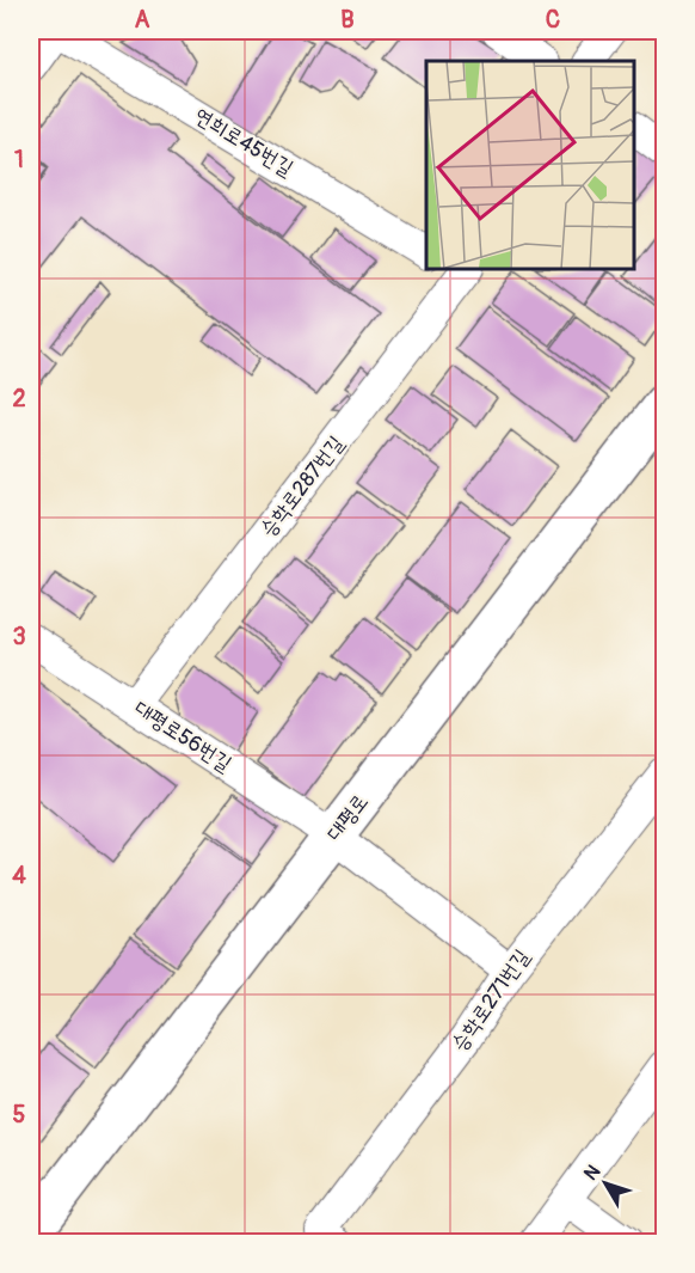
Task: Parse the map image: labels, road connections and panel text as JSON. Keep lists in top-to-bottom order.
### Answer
{
  "streets": {
    "street": [
      "연희로45번길",
      "승학로287번길",
      "대평로56번길",
      "대평로",
      "승학로271번길"
    ]
  },
  "crossings": [
    ["승학로287번길", "대평로56번길"],
    ["대평로56번길", "대평로"],
    ["대평로56번길", "승학로271번길"]
  ],
  "north": "top left",
  "grid": {
    "columns": ["A", "B", "C"],
    "rows": [
      "1",
      "2",
      "3",
      "4",
      "5"
    ]
  }
}
